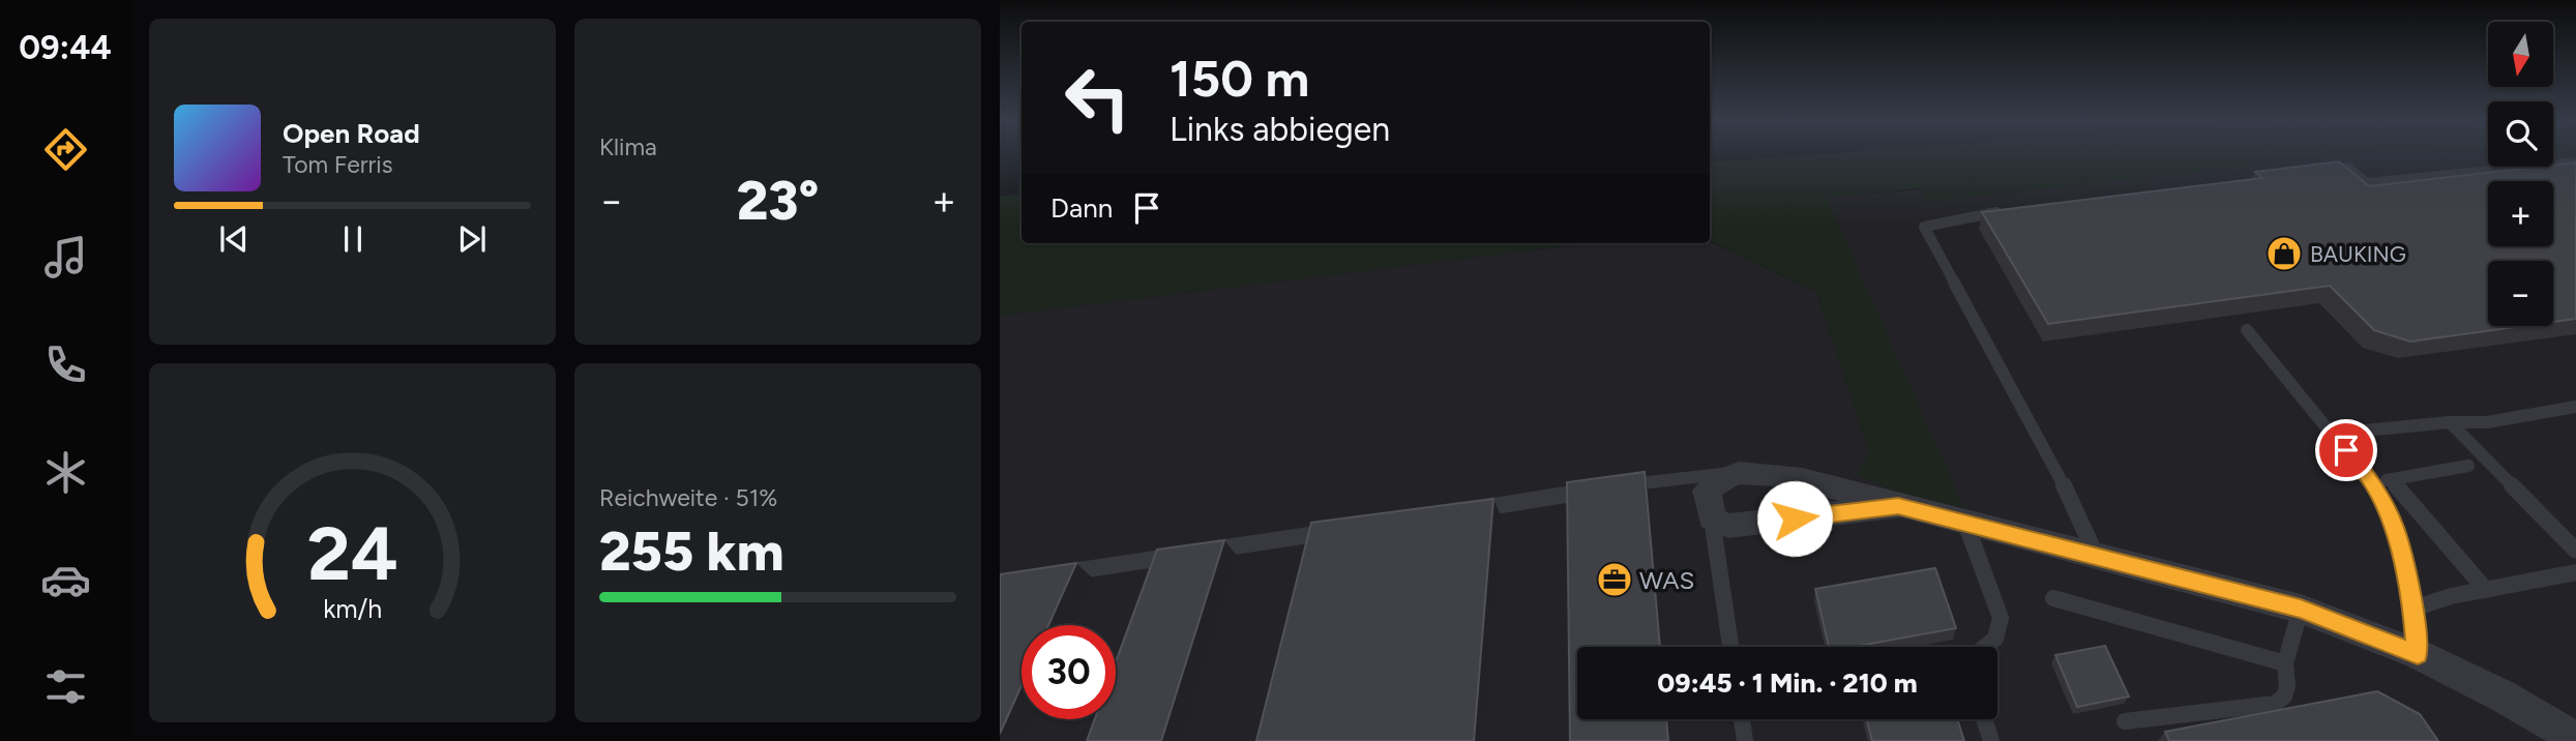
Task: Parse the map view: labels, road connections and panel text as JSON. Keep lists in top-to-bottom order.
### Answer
{
  "places": {
    "shop": ["BAUKING"],
    "office": ["WAS"]
  },
  "north": "bottom",
  "page": {
    "tabs": "09:44",
    "tile": [
      "Klima",
      ["Reichweite · 51%", "255 km"]
    ],
    "map_buttons": ["+", "−"],
    "turn": ["150 m", "Links abbiegen"],
    "song": ["Open Road", "Tom Ferris"],
    "heat": ["−", "23°", "+"],
    "then": "Dann",
    "limit": "30",
    "trip": "09:45 · 1 Min. · 210 m",
    "gauge": ["24", "km/h"]
  }
}
